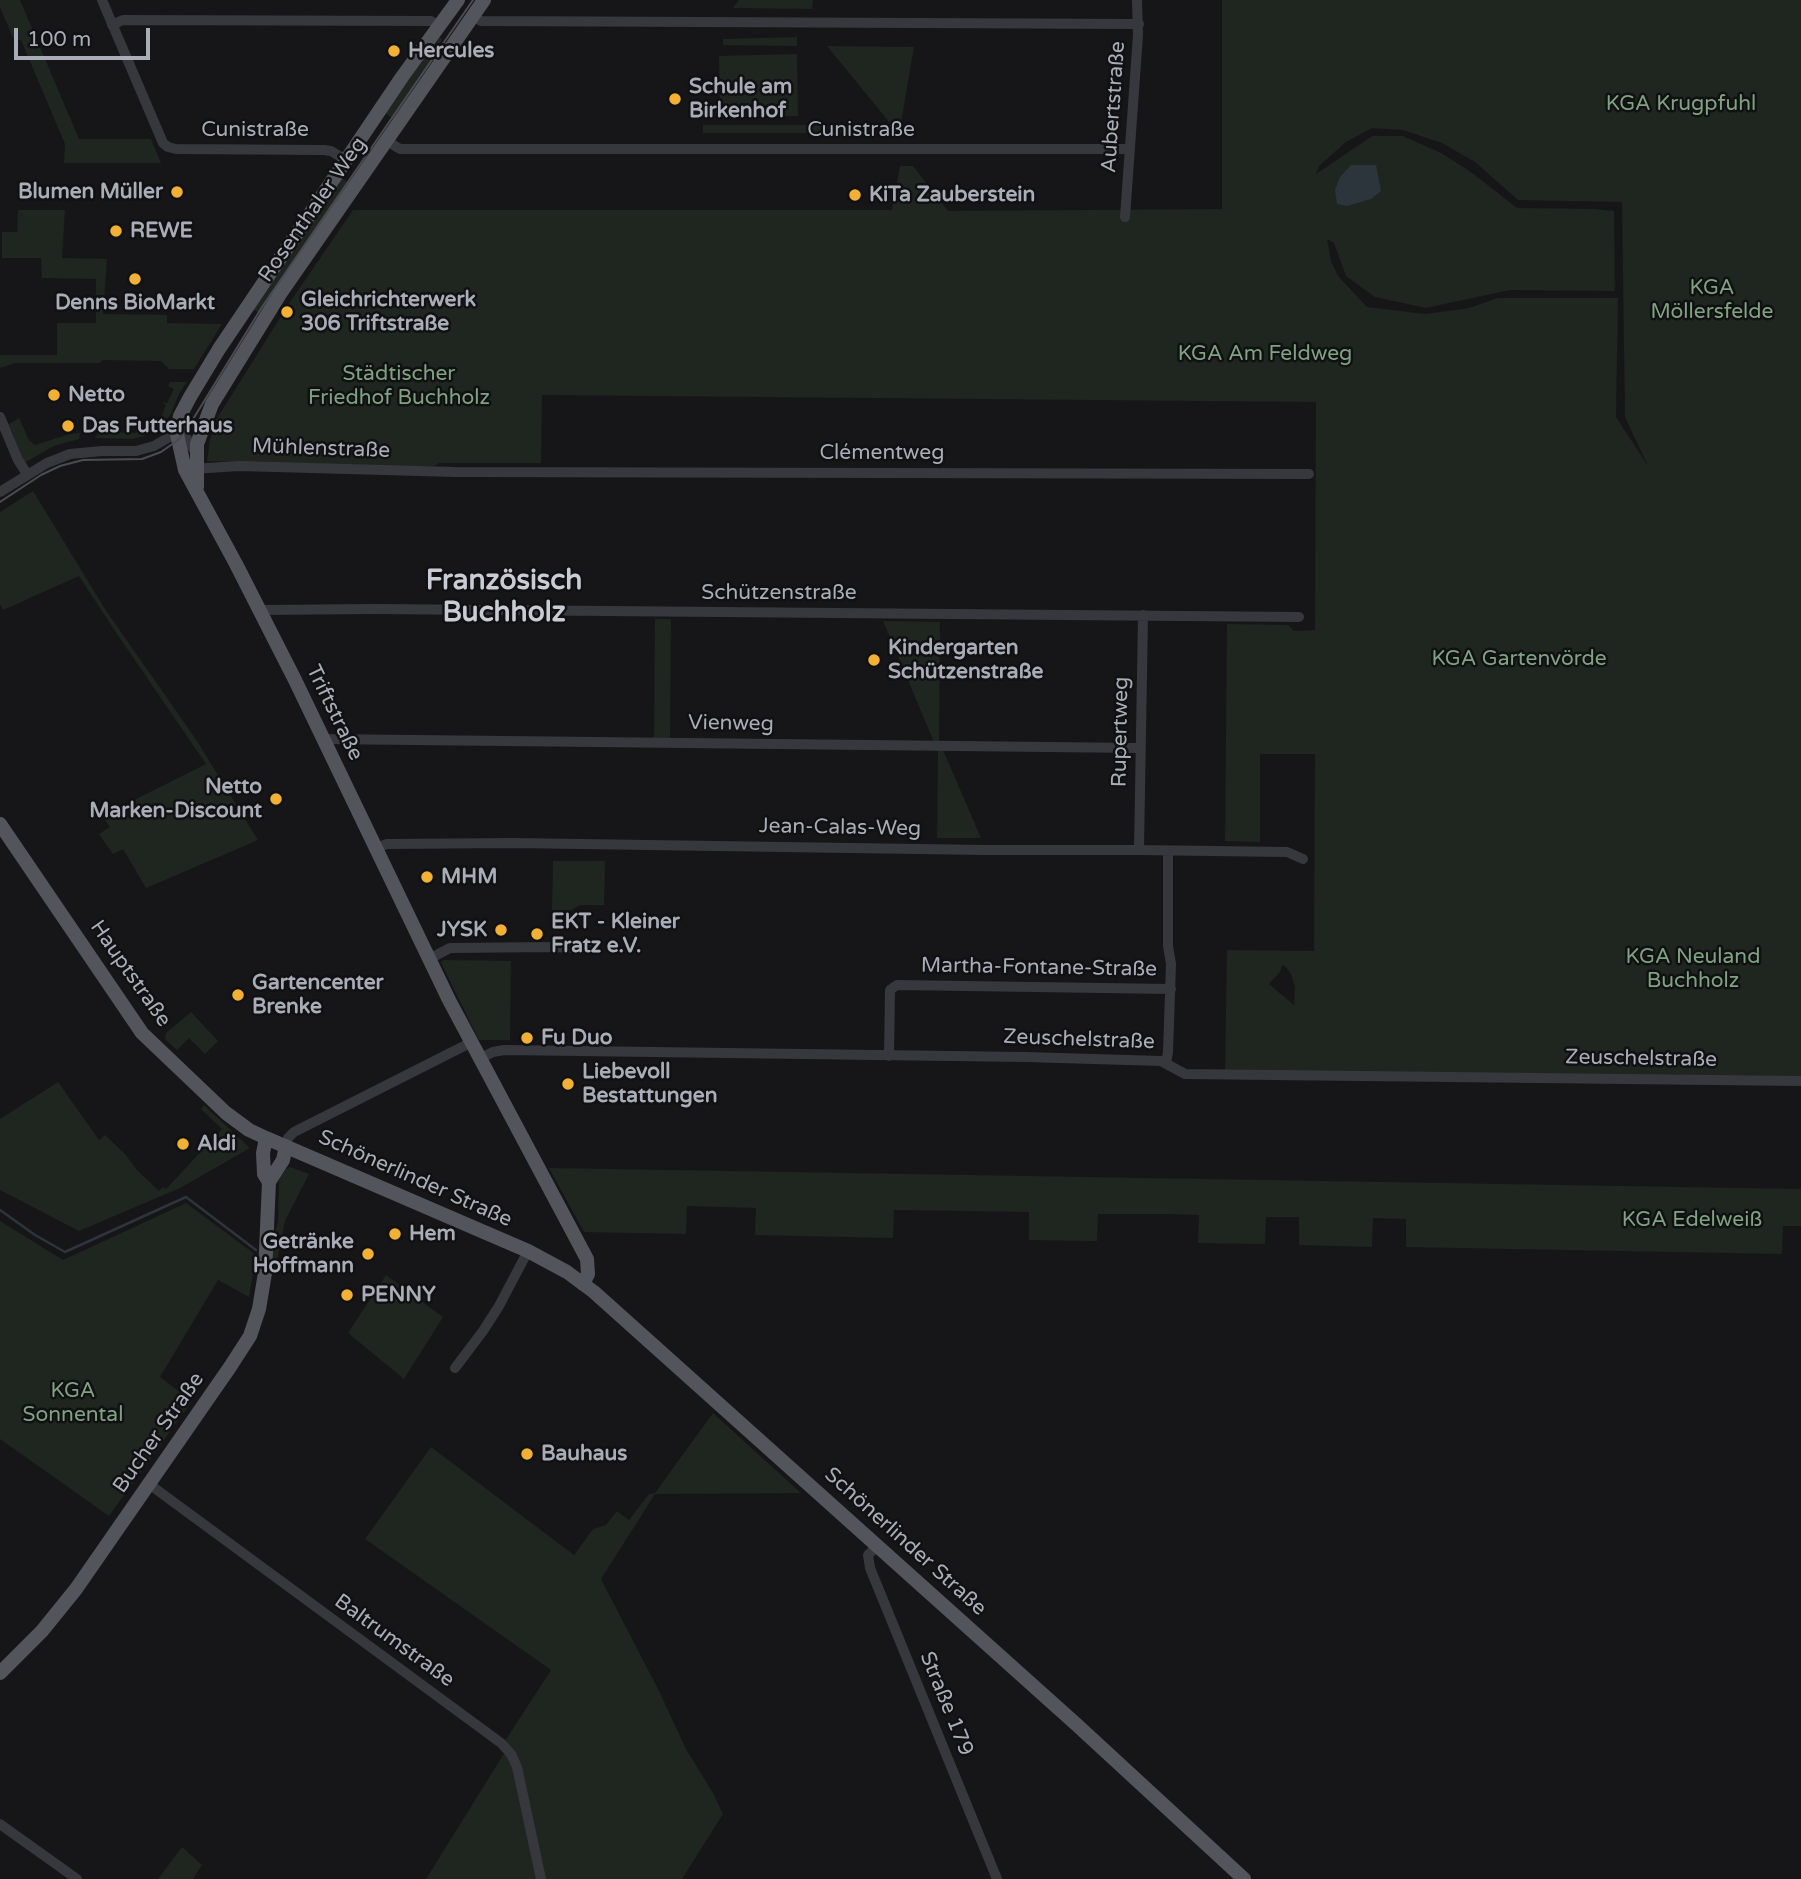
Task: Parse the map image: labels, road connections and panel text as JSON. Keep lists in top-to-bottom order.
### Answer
{
  "streets": {
    "main road": [
      "Rosenthaler Weg",
      "Triftstraße",
      "Hauptstraße",
      "Schönerlinder Straße",
      "Bucher Straße"
    ],
    "street": [
      "Aubertstraße",
      "Cunistraße",
      "Mühlenstraße",
      "Clémentweg",
      "Schützenstraße",
      "Vienweg",
      "Rupertweg",
      "Jean-Calas-Weg",
      "Martha-Fontane-Straße",
      "Zeuschelstraße",
      "Baltrumstraße",
      "Straße 179"
    ]
  },
  "crossings": [
    ["Aubertstraße", "Cunistraße"],
    ["Cunistraße", "Rosenthaler Weg"],
    ["Rosenthaler Weg", "Triftstraße"],
    ["Mühlenstraße", "Clémentweg"],
    ["Mühlenstraße", "Triftstraße"],
    ["Schützenstraße", "Triftstraße"],
    ["Schützenstraße", "Rupertweg"],
    ["Triftstraße", "Vienweg"],
    ["Triftstraße", "Jean-Calas-Weg"],
    ["Triftstraße", "Zeuschelstraße"],
    ["Triftstraße", "Schönerlinder Straße"],
    ["Vienweg", "Rupertweg"],
    ["Rupertweg", "Jean-Calas-Weg"],
    ["Martha-Fontane-Straße", "Zeuschelstraße"],
    ["Hauptstraße", "Schönerlinder Straße"],
    ["Hauptstraße", "Bucher Straße"],
    ["Schönerlinder Straße", "Bucher Straße"],
    ["Schönerlinder Straße", "Straße 179"],
    ["Bucher Straße", "Baltrumstraße"]
  ],
  "districts": ["Französisch Buchholz"],
  "parks": [
    "KGA Krugpfuhl",
    "KGA Möllersfelde",
    "KGA Am Feldweg",
    "Städtischer Friedhof Buchholz",
    "KGA Gartenvörde",
    "KGA Neuland Buchholz",
    "KGA Edelweiß",
    "KGA Sonnental"
  ],
  "places": [
    "Hercules",
    "Schule am Birkenhof",
    "Blumen Müller",
    "KiTa Zauberstein",
    "REWE",
    "Denns BioMarkt",
    "Gleichrichterwerk 306 Triftstraße",
    "Netto",
    "Das Futterhaus",
    "Kindergarten Schützenstraße",
    "Netto Marken-Discount",
    "MHM",
    "JYSK",
    "EKT - Kleiner Fratz e.V.",
    "Gartencenter Brenke",
    "Fu Duo",
    "Liebevoll Bestattungen",
    "Aldi",
    "Hem",
    "Getränke Hoffmann",
    "PENNY",
    "Bauhaus"
  ],
  "scale_bar": "100 m"
}
